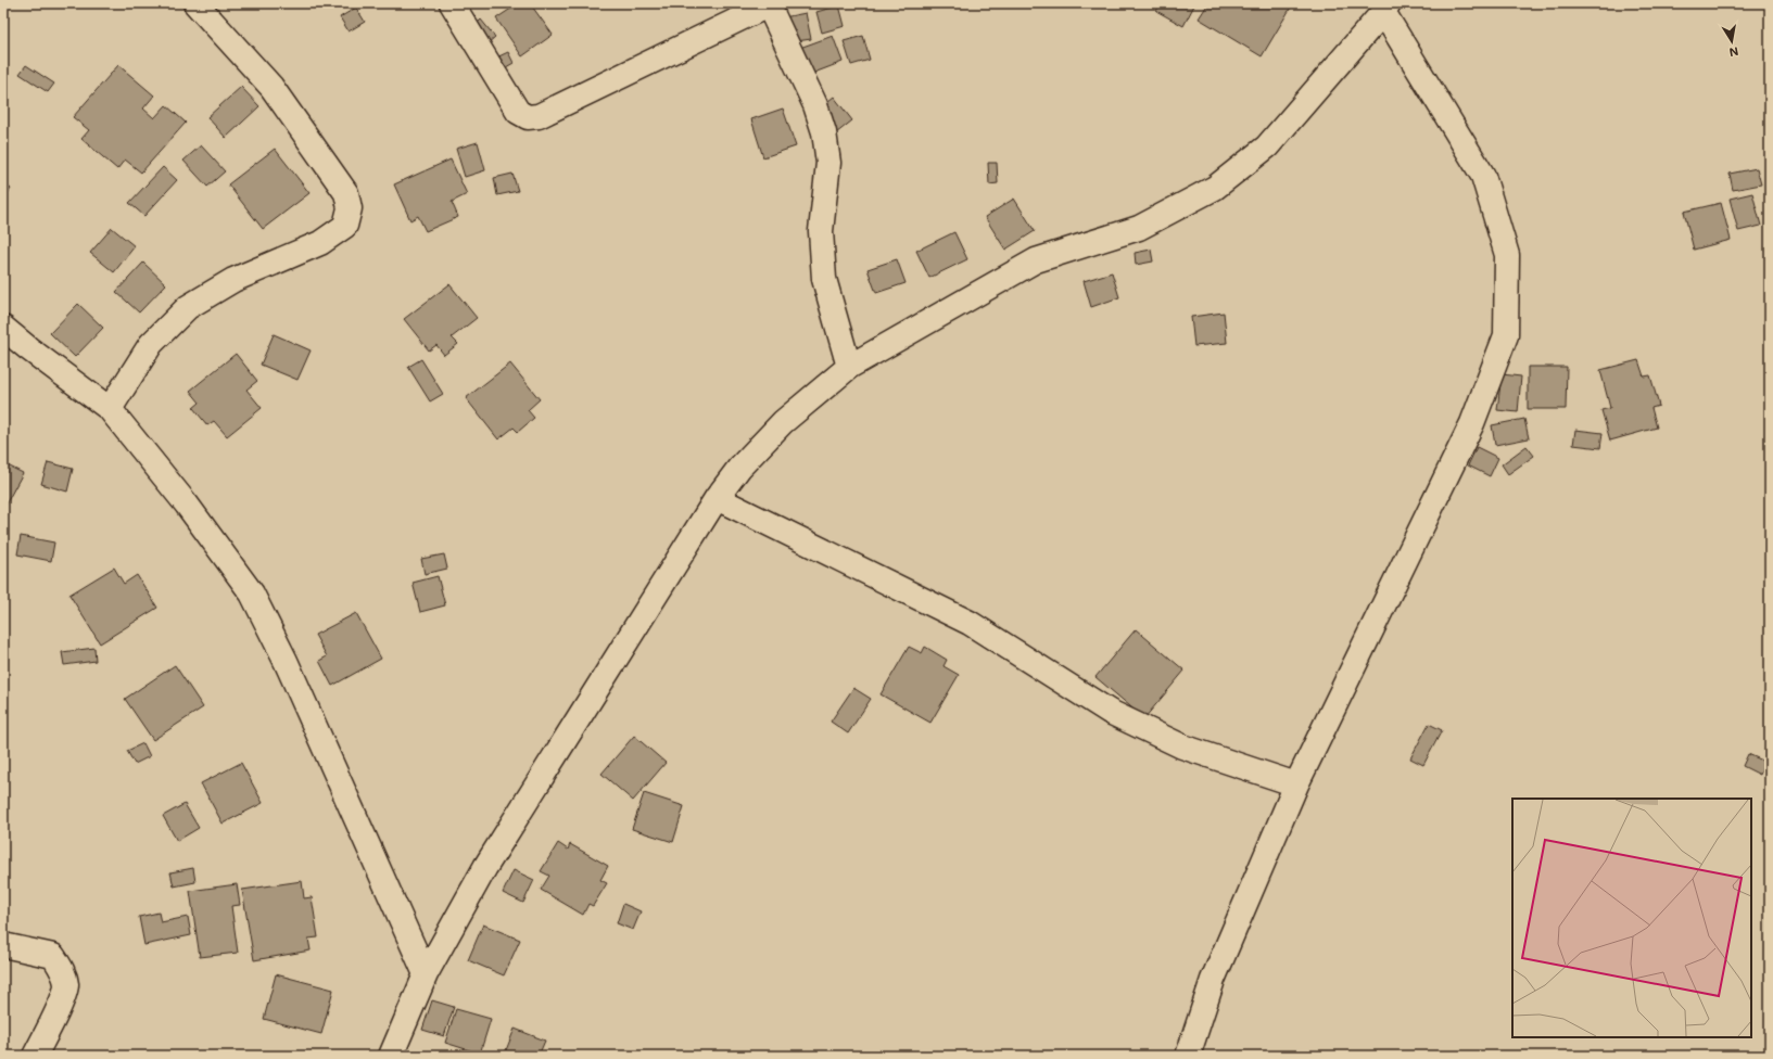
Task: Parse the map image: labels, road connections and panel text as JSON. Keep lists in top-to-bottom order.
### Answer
{
  "north": "bottom"
}
